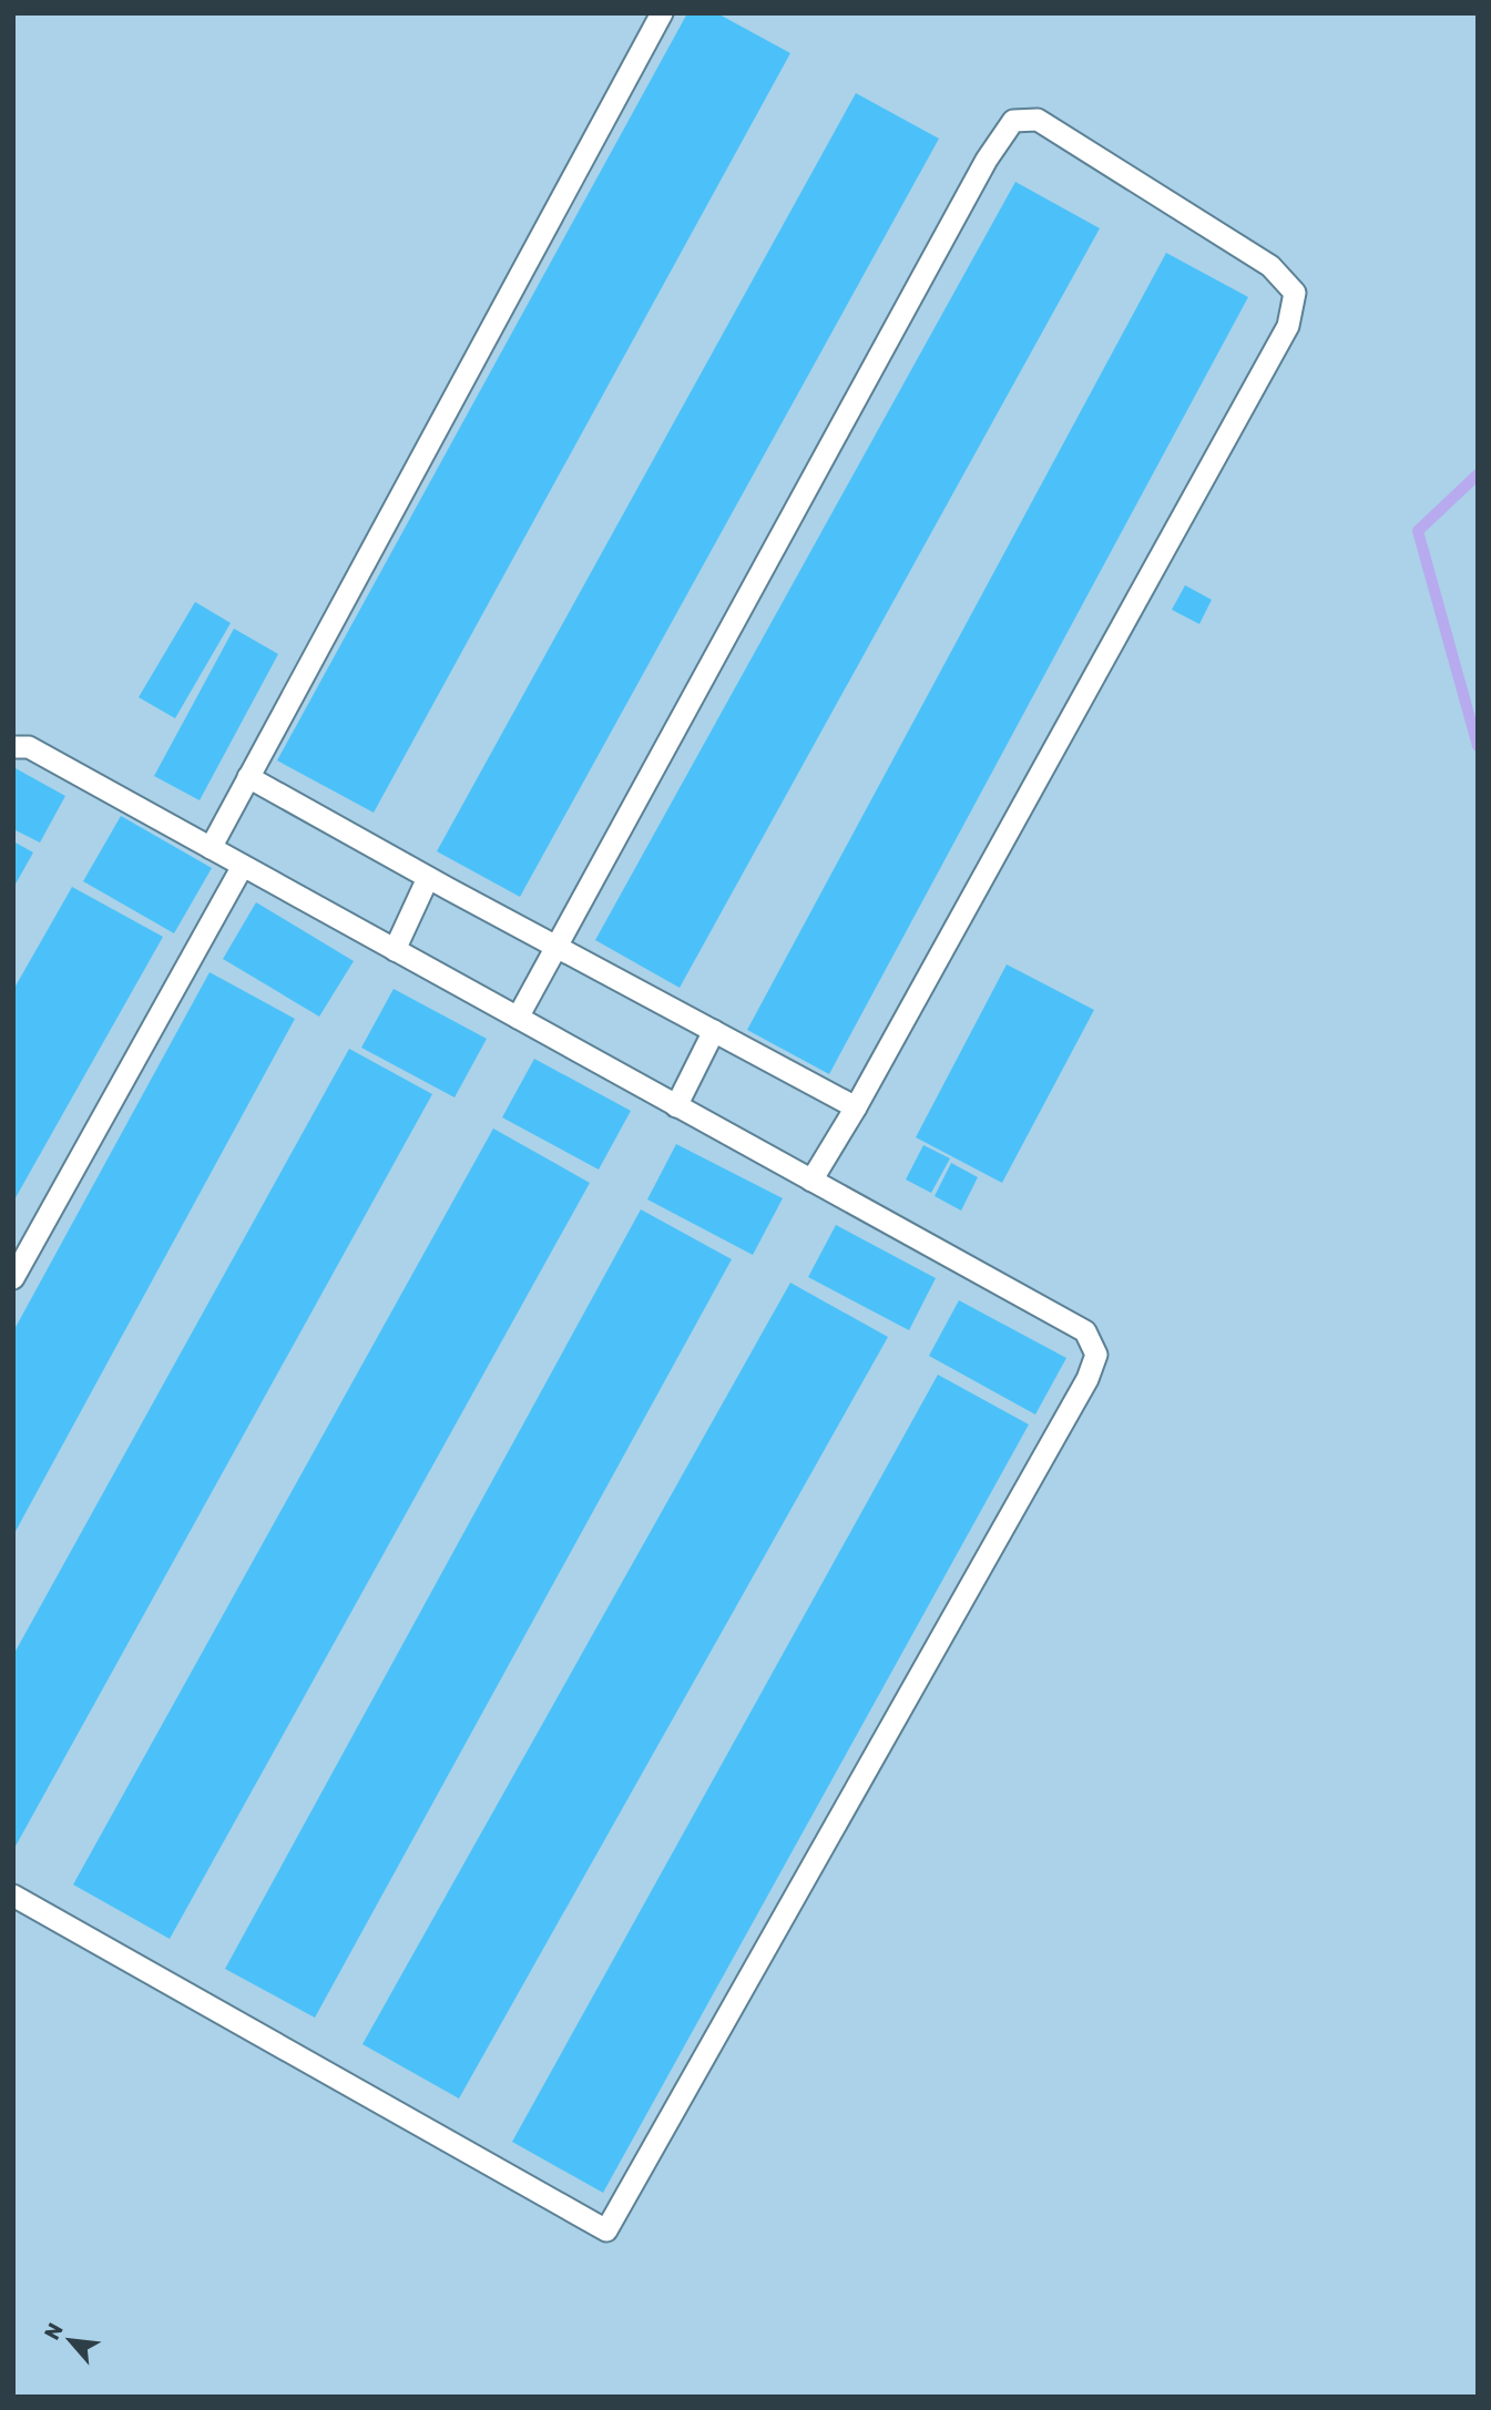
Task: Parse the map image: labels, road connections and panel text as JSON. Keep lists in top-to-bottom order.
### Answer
{
  "north": "top left"
}
